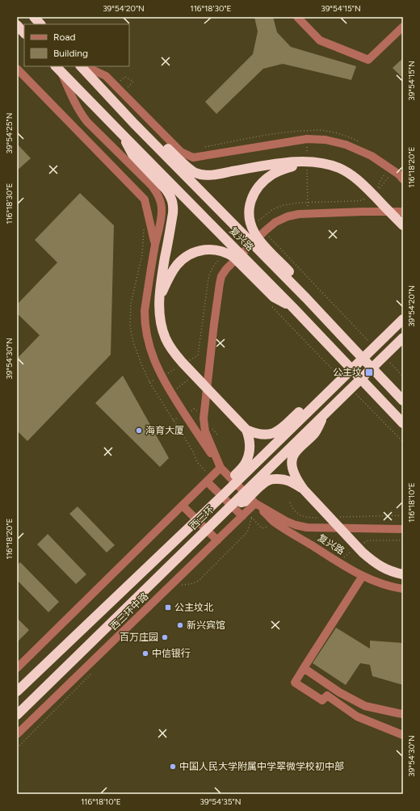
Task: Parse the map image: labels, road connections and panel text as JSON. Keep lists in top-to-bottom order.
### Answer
{
  "streets": {
    "highway": ["复兴路", "西三环"],
    "street": ["西三环中路"]
  },
  "crossings": [
    ["复兴路", "西三环中路"]
  ],
  "places": {
    "transit": ["公主坟", "公主坟北"],
    "other": [
      "海育大厦",
      "新兴宾馆",
      "百万庄园",
      "中信银行",
      "中国人民大学附属中学翠微学校初中部"
    ]
  },
  "legend": ["Road", "Building"],
  "coordinates": [
    "39°54'20\"N",
    "116°18'30\"E",
    "39°54'15\"N",
    "39°54'25\"N",
    "116°18'20\"E",
    "39°54'30\"N",
    "116°18'10\"E",
    "39°54'35\"N"
  ]
}
